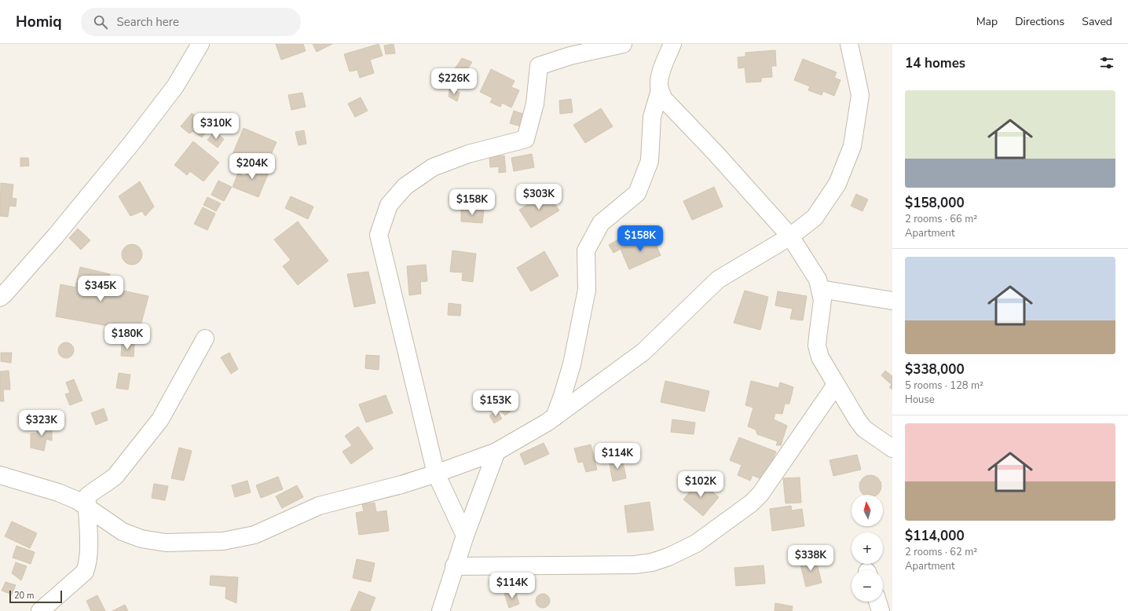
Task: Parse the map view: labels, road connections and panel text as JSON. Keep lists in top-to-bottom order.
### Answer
{
  "scale_bar": "20 m",
  "north": "top",
  "page": {
    "header": "Homiq",
    "search": "Search here",
    "nav": ["Map", "Directions", "Saved"],
    "heading": "14 homes",
    "price": [
      "$226K",
      "$310K",
      "$204K",
      "$303K",
      "$158K",
      "$158K",
      "$345K",
      "$180K",
      "$153K",
      "$323K",
      "$114K",
      "$102K",
      "$338K",
      "$114K"
    ],
    "list": [
      {
        "name": "$158,000",
        "note": "2 rooms · 66 m² · Apartment"
      },
      {
        "name": "$338,000",
        "note": "5 rooms · 128 m² · House"
      },
      {
        "name": "$114,000",
        "note": "2 rooms · 62 m² · Apartment"
      }
    ],
    "map_buttons": ["+", "−"],
    "scale": "20 m"
  }
}
